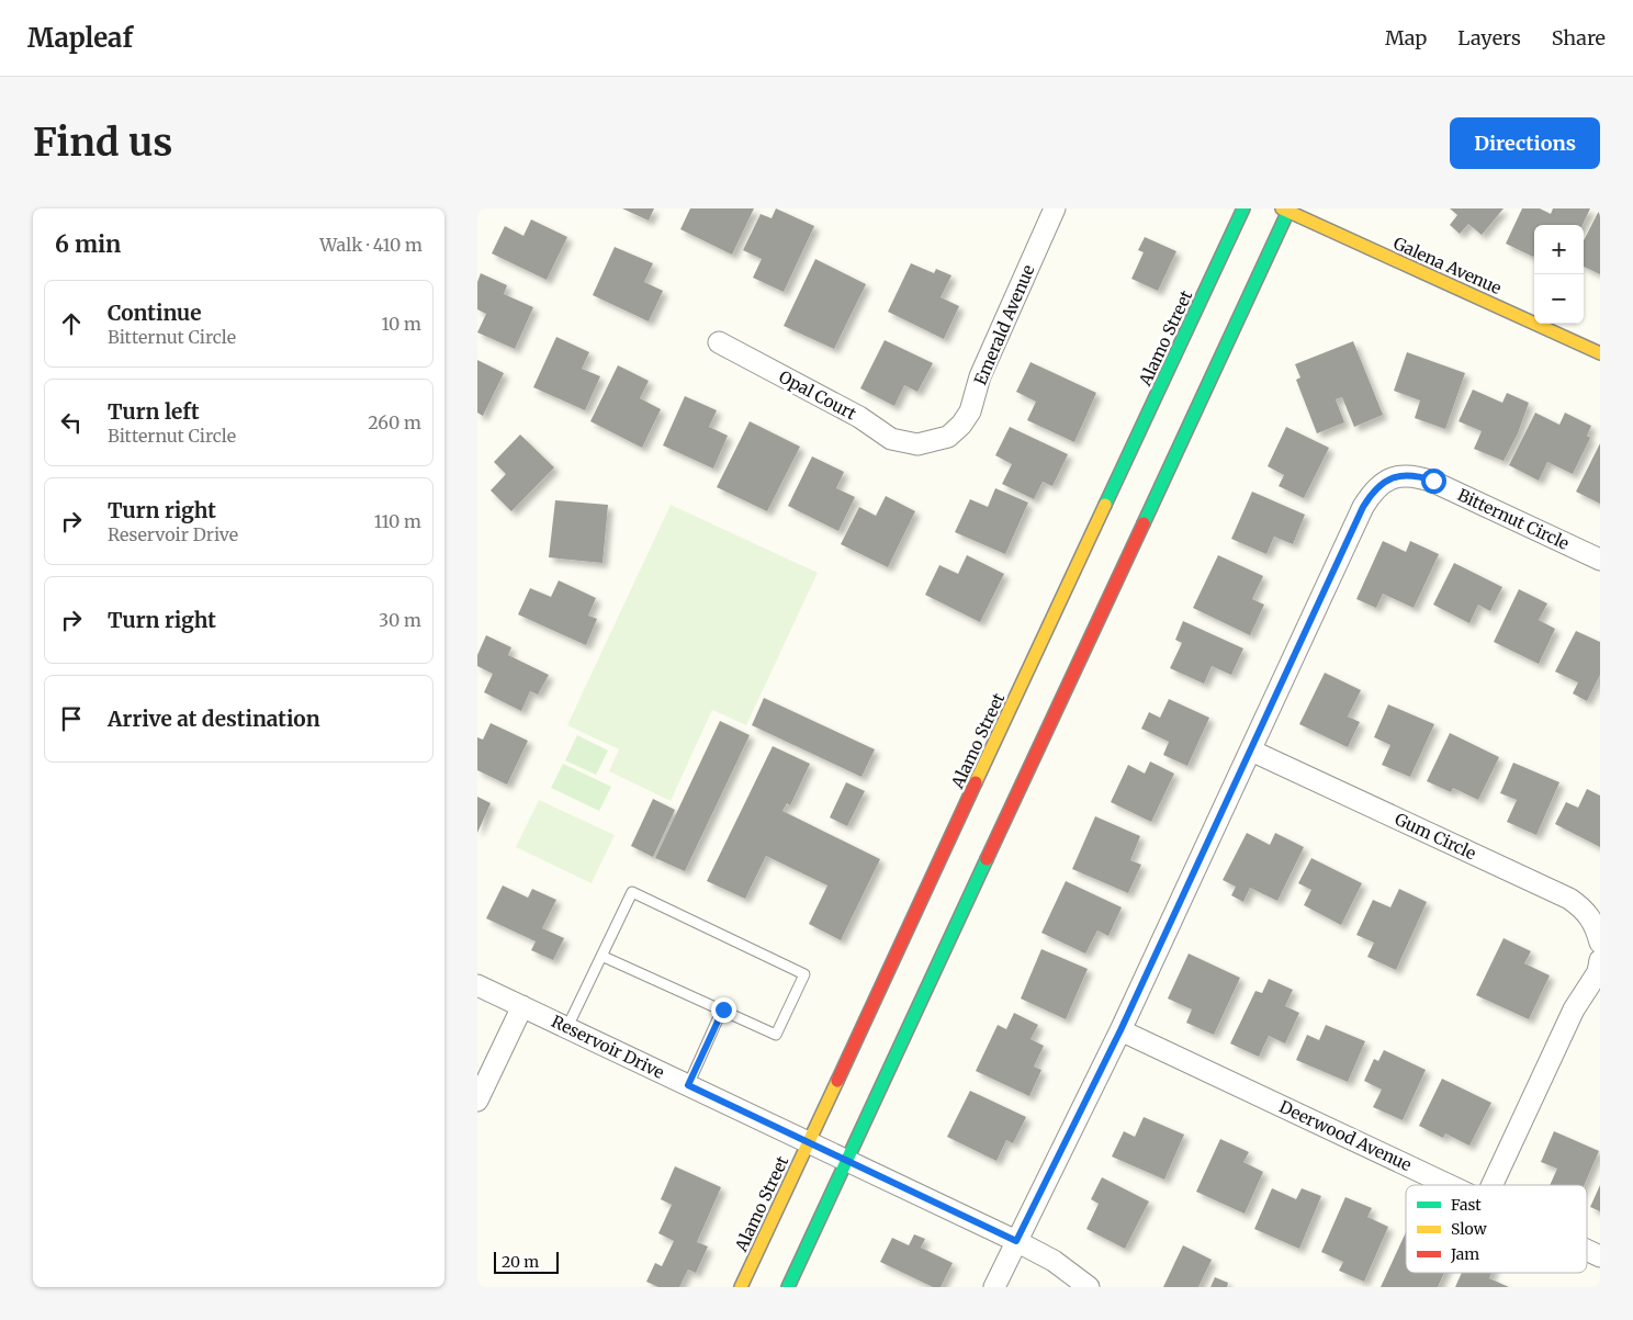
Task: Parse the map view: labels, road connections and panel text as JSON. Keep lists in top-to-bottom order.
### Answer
{
  "streets": {
    "main road": ["Galena Avenue", "Alamo Street"],
    "street": [
      "Emerald Avenue",
      "Opal Court",
      "Bitternut Circle",
      "Gum Circle",
      "Reservoir Drive",
      "Deerwood Avenue"
    ]
  },
  "crossings": [
    ["Emerald Avenue", "Opal Court"],
    ["Alamo Street", "Reservoir Drive"],
    ["Bitternut Circle", "Gum Circle"],
    ["Bitternut Circle", "Reservoir Drive"],
    ["Bitternut Circle", "Deerwood Avenue"]
  ],
  "legend": ["Fast", "Slow", "Jam"],
  "scale_bar": "20 m",
  "page": {
    "header": "Mapleaf",
    "nav": ["Map", "Layers", "Share"],
    "buttons": "Directions",
    "title": "Find us",
    "heading": ["6 min", "Walk · 410 m"],
    "map_buttons": ["+", "−"],
    "list": [
      ["Continue", "Bitternut Circle", "10 m"],
      ["Turn left", "Bitternut Circle", "260 m"],
      ["Turn right", "Reservoir Drive", "110 m"],
      ["Turn right", "30 m"],
      "Arrive at destination"
    ],
    "scale": "20 m"
  }
}
